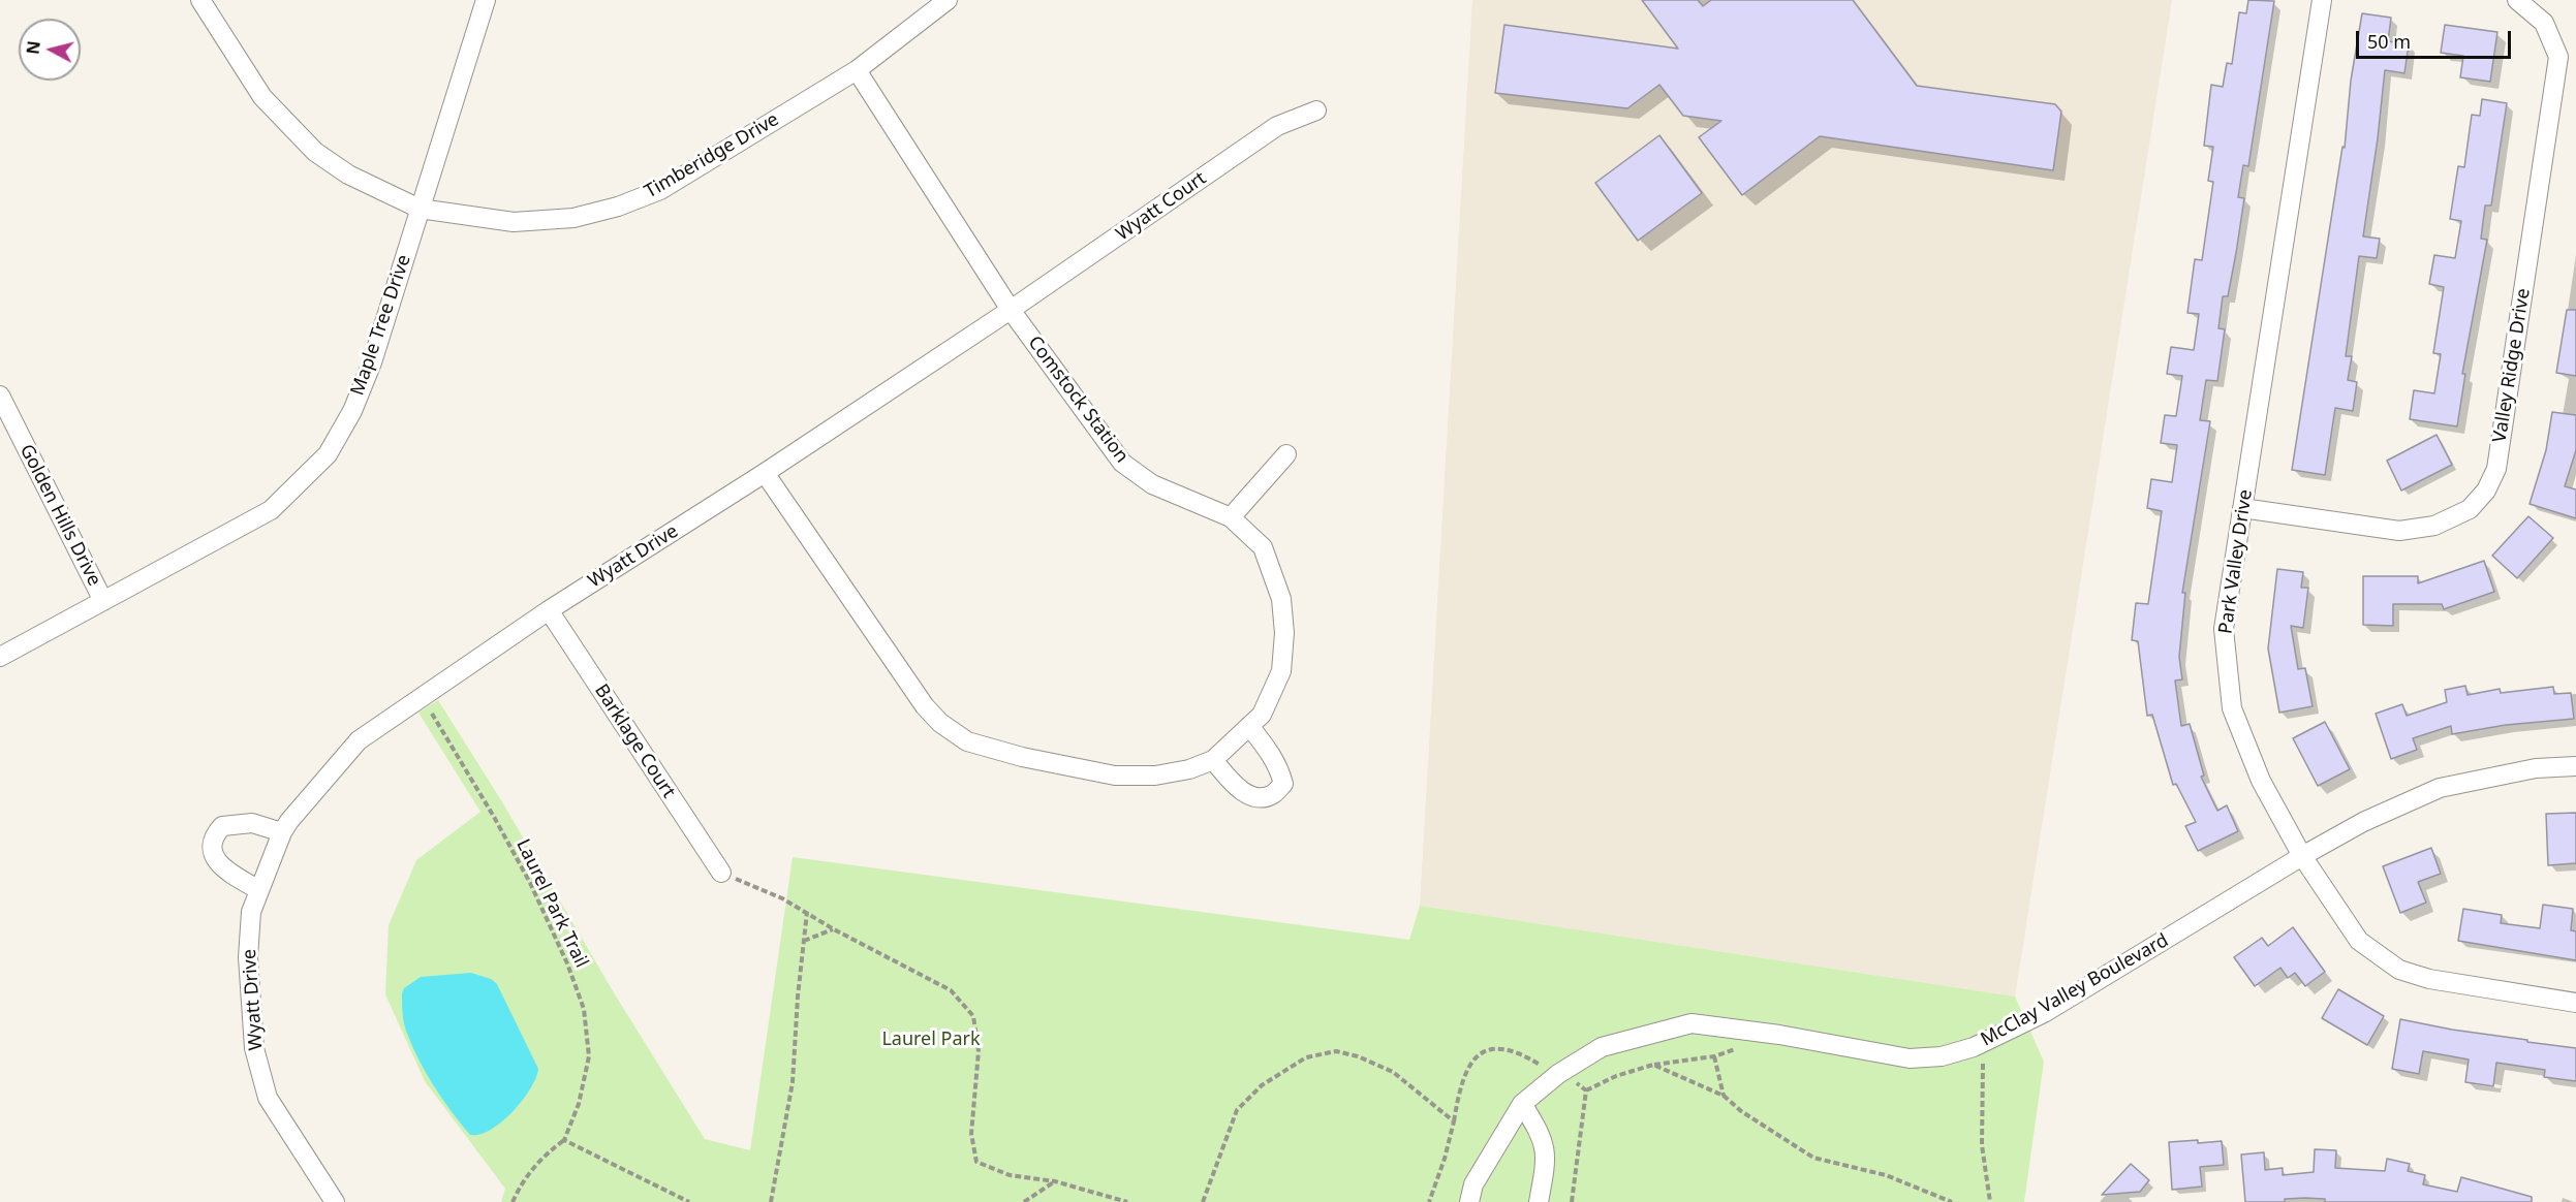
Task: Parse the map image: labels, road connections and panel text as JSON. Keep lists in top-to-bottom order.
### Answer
{
  "streets": {
    "street": [
      "Timberidge Drive",
      "Wyatt Court",
      "Maple Tree Drive",
      "Valley Ridge Drive",
      "Comstock Station",
      "Golden Hills Drive",
      "Wyatt Drive",
      "Park Valley Drive",
      "Barklage Court",
      "McClay Valley Boulevard"
    ],
    "path": ["Laurel Park Trail"]
  },
  "crossings": [
    ["Timberidge Drive", "Maple Tree Drive"],
    ["Timberidge Drive", "Comstock Station"],
    ["Wyatt Court", "Comstock Station"],
    ["Wyatt Court", "Wyatt Drive"],
    ["Maple Tree Drive", "Golden Hills Drive"],
    ["Valley Ridge Drive", "Park Valley Drive"],
    ["Comstock Station", "Wyatt Drive"],
    ["Wyatt Drive", "Barklage Court"],
    ["Wyatt Drive", "Laurel Park Trail"],
    ["Park Valley Drive", "McClay Valley Boulevard"]
  ],
  "parks": ["Laurel Park"],
  "scale_bar": "50 m",
  "north": "left"
}
